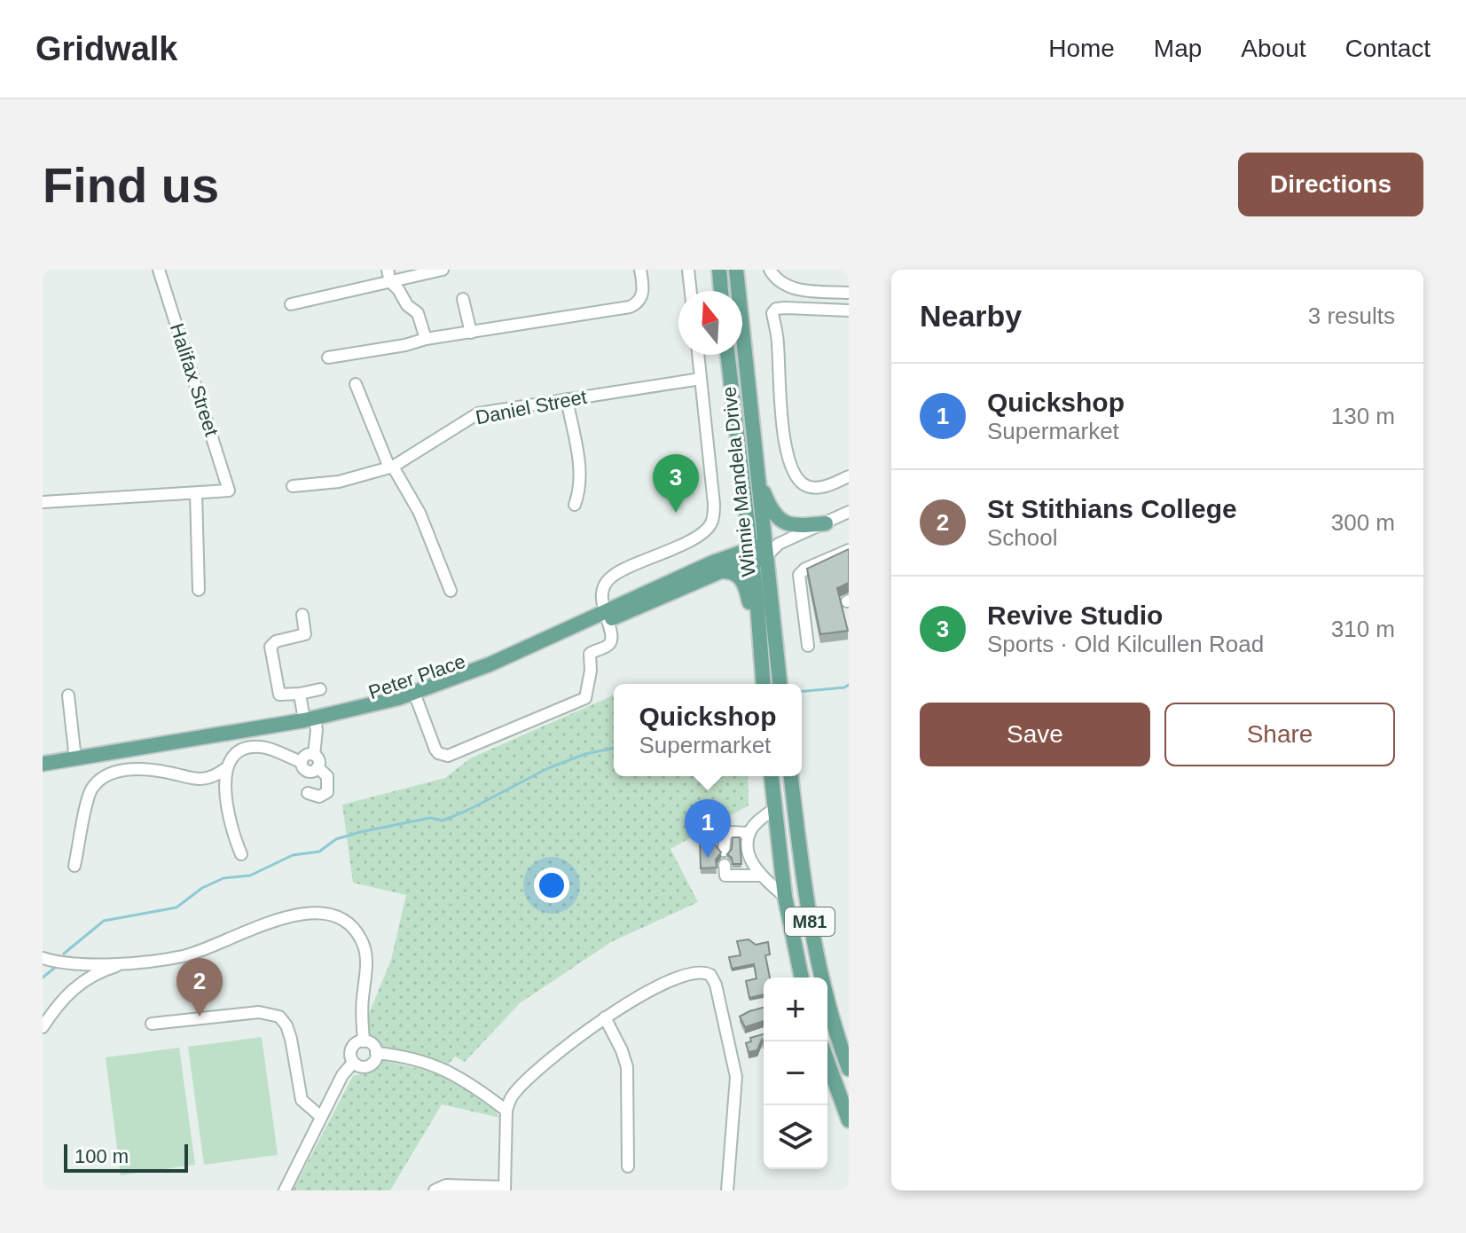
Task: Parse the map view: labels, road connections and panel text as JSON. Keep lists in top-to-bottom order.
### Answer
{
  "streets": {
    "main road": ["Winnie Mandela Drive", "Peter Place", "M81"],
    "street": ["Halifax Street", "Daniel Street"]
  },
  "crossings": [
    ["Winnie Mandela Drive", "Peter Place"]
  ],
  "scale_bar": "100 m",
  "north": "top",
  "page": {
    "header": "Gridwalk",
    "nav": [
      "Home",
      "Map",
      "About",
      "Contact"
    ],
    "buttons": [
      "Directions",
      ["Save", "Share"]
    ],
    "title": "Find us",
    "heading": ["Nearby", "3 results"],
    "list": [
      {
        "mark": "1",
        "name": "Quickshop",
        "note": "Supermarket",
        "value": "130 m"
      },
      {
        "mark": "2",
        "name": "St Stithians College",
        "note": "School",
        "value": "300 m"
      },
      {
        "mark": "3",
        "name": "Revive Studio",
        "note": "Sports · Old Kilcullen Road",
        "value": "310 m"
      }
    ],
    "pins": ["3", "1", "2"],
    "popup": ["Quickshop", "Supermarket"],
    "map_buttons": ["+", "−"],
    "scale": "100 m"
  }
}
